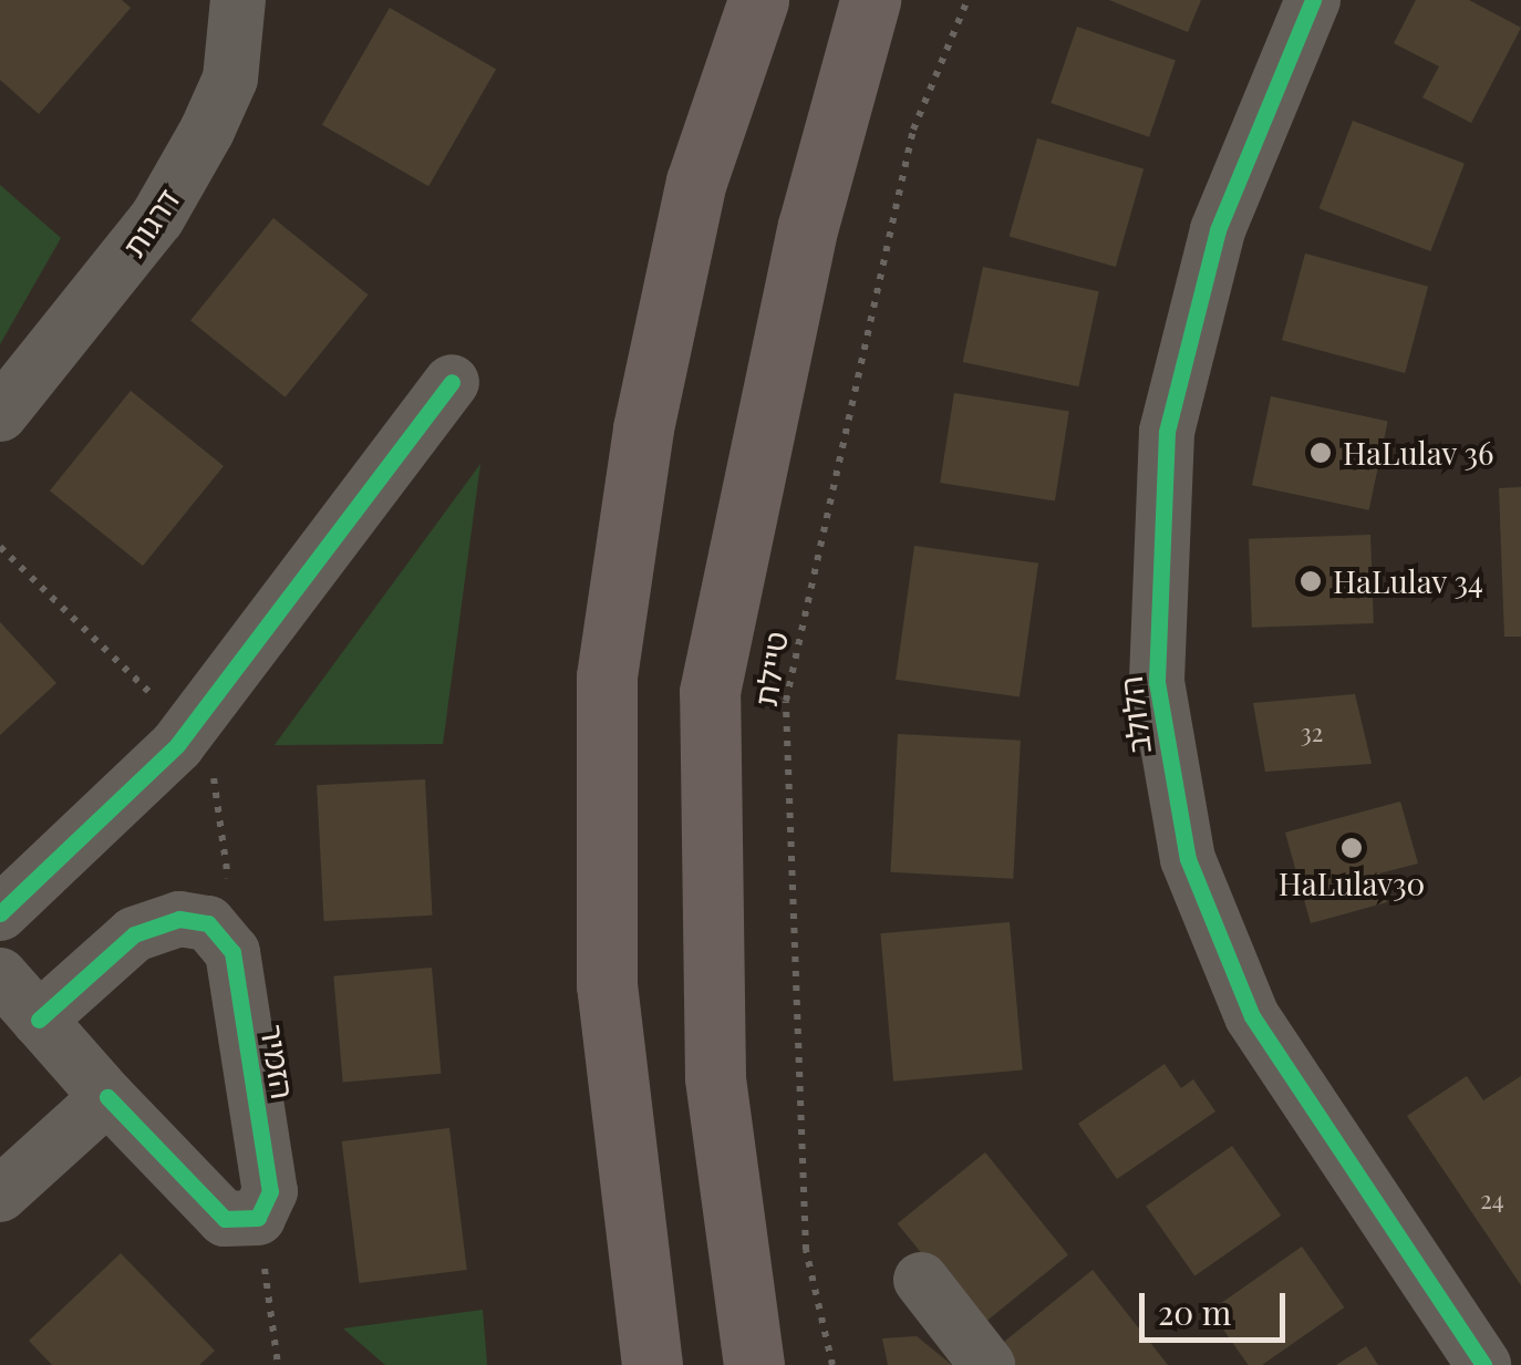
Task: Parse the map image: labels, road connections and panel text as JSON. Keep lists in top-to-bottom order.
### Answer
{
  "streets": {
    "street": ["דרגות", "הלולב", "הזמיר"],
    "path": ["טיילת"]
  },
  "places": ["HaLulav 36", "HaLulav 34", "HaLulav30"],
  "house_numbers": ["32", "24"],
  "scale_bar": "20 m"
}
